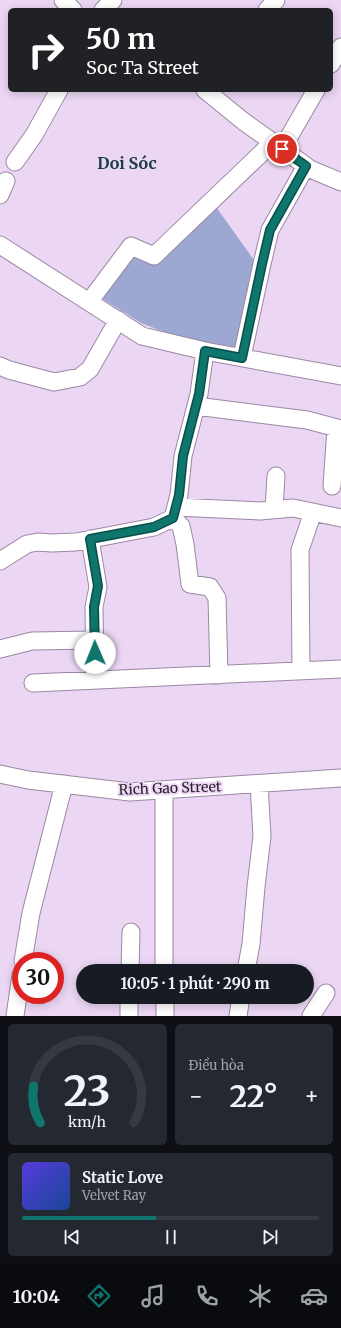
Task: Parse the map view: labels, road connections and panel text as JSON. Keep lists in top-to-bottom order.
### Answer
{
  "streets": {
    "street": ["Rich Gao Street"]
  },
  "districts": ["Doi Sóc"],
  "page": {
    "turn": ["50 m", "Soc Ta Street"],
    "limit": "30",
    "trip": "10:05 · 1 phút · 290 m",
    "tile": "Điều hòa",
    "heat": ["−", "22°", "+"],
    "song": ["Static Love", "Velvet Ray"],
    "tabs": "10:04",
    "gauge": ["23", "km/h"]
  }
}
